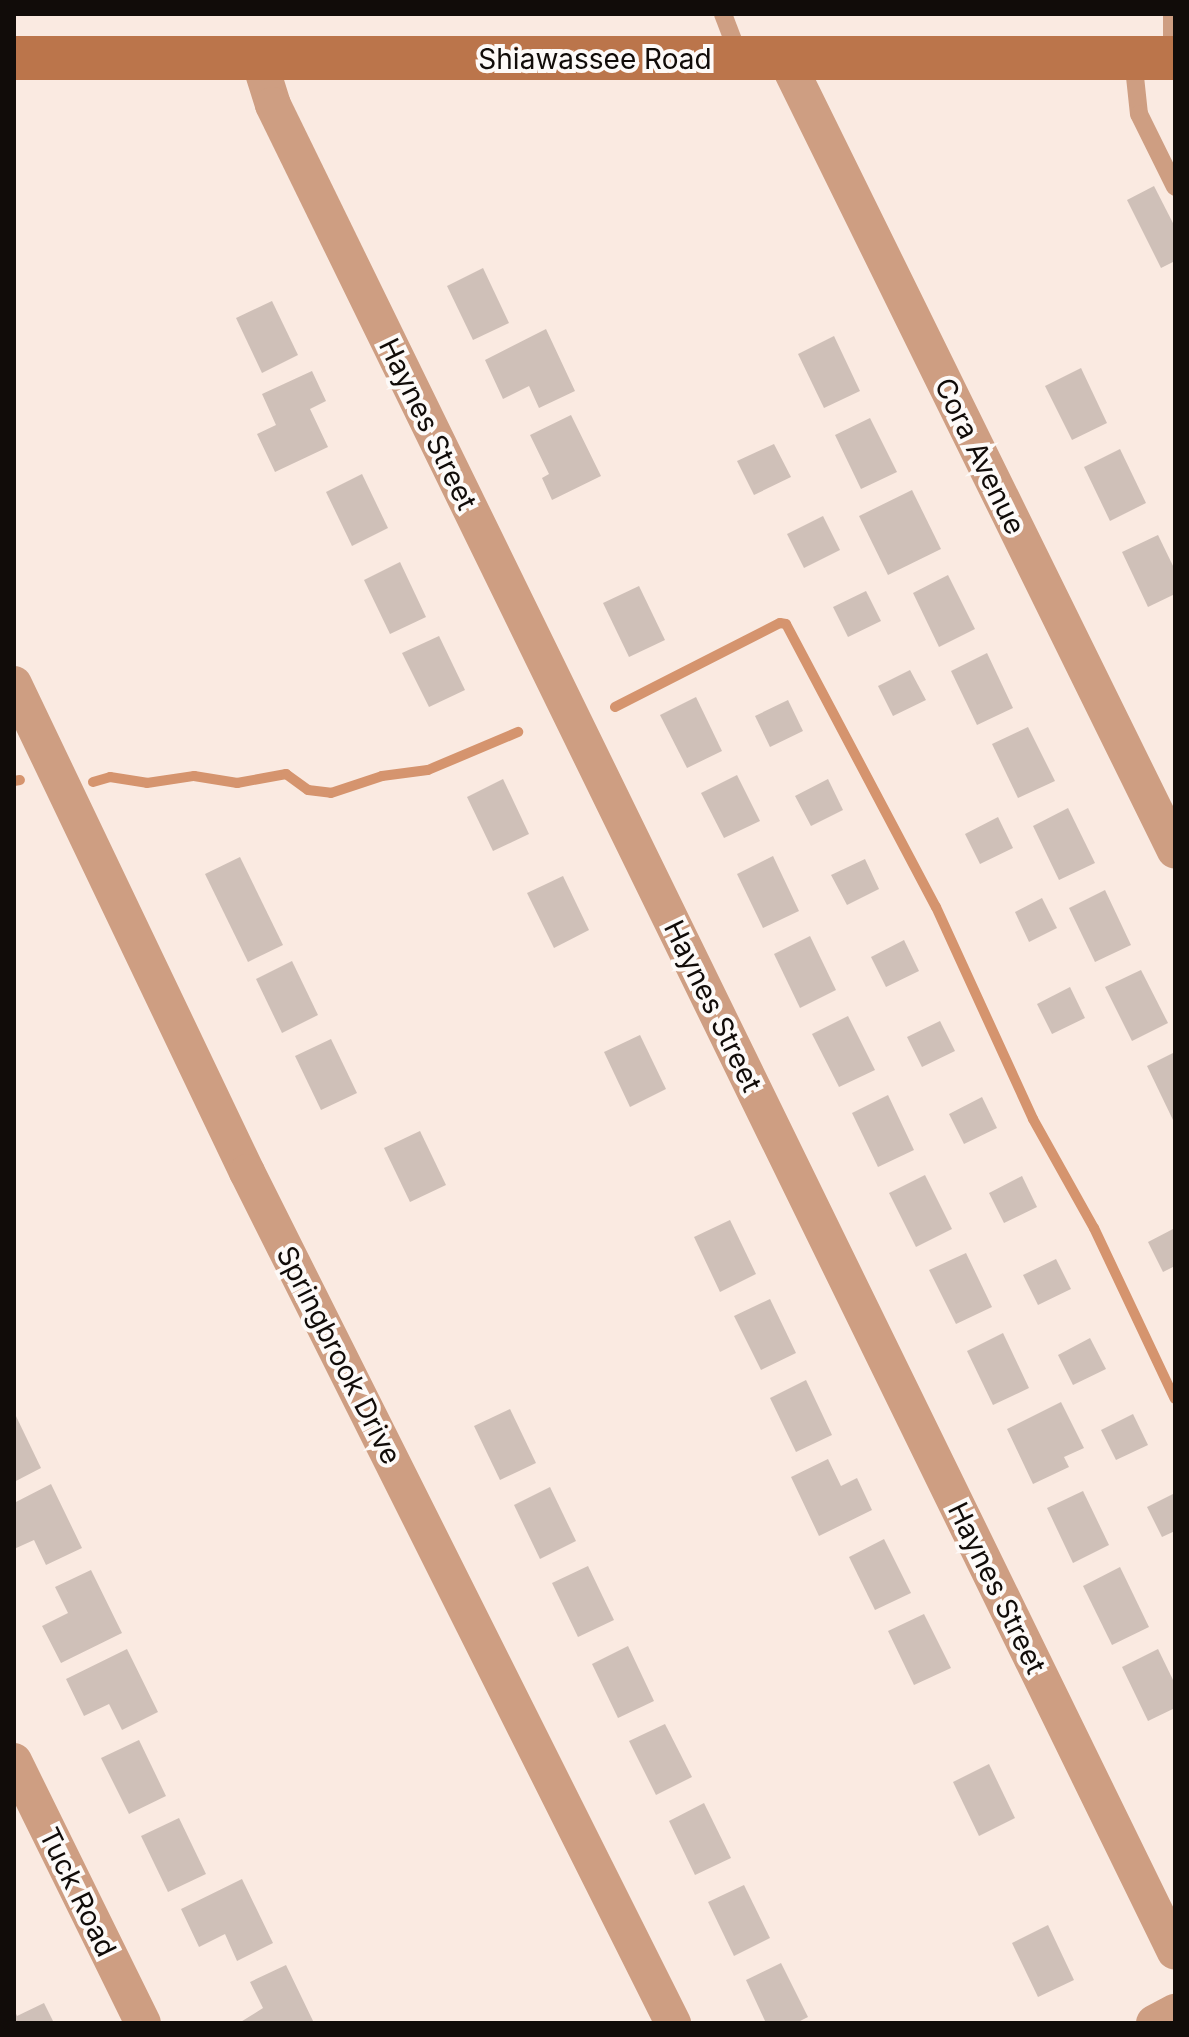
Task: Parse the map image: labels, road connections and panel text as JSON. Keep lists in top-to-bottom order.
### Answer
{
  "streets": {
    "street": [
      "Shiawassee Road",
      "Haynes Street",
      "Cora Avenue",
      "Springbrook Drive",
      "Tuck Road"
    ]
  },
  "crossings": [
    ["Shiawassee Road", "Haynes Street"],
    ["Shiawassee Road", "Cora Avenue"]
  ]
}
